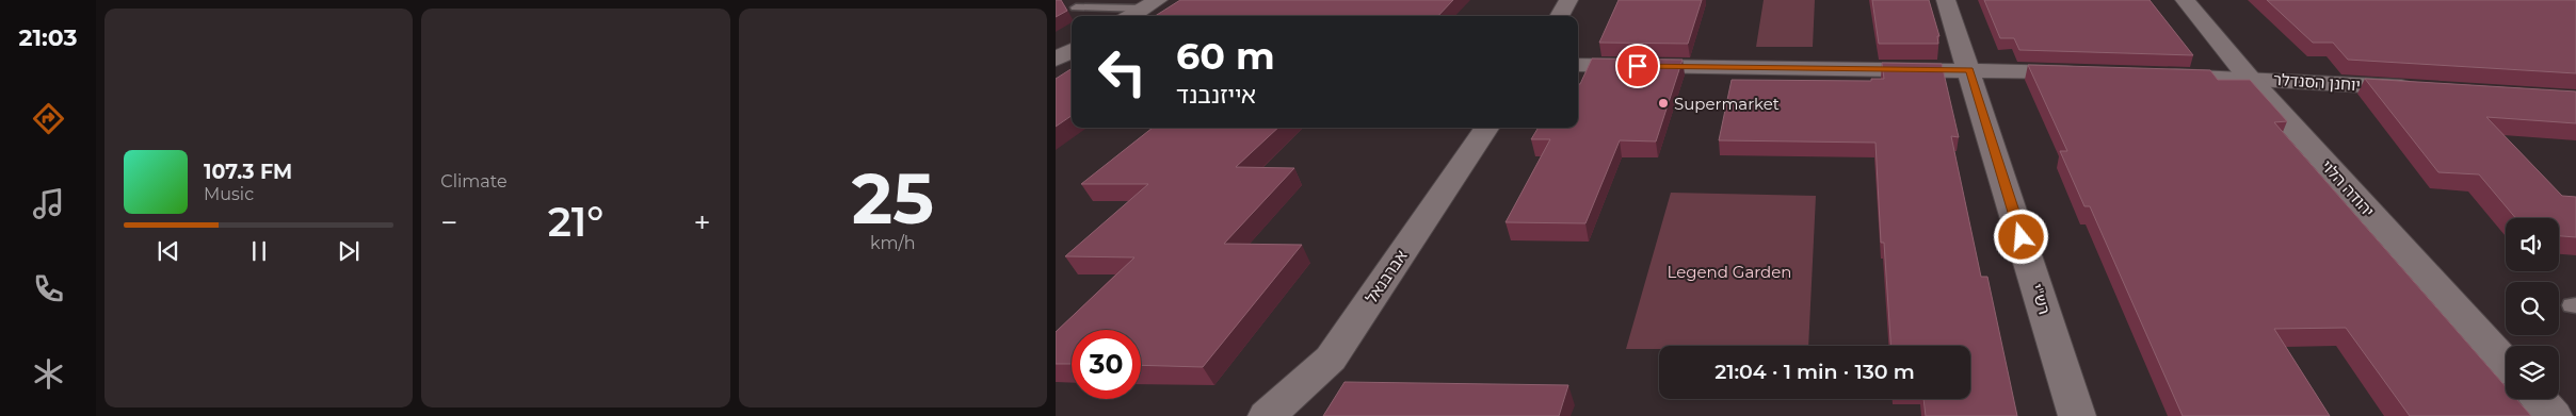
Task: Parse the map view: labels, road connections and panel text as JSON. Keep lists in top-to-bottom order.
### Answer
{
  "streets": {
    "street": [
      "יוחנן הסנדלר",
      "יהודה הלוי",
      "אברבנאל",
      "רש\"י"
    ]
  },
  "crossings": [
    ["יוחנן הסנדלר", "יהודה הלוי"]
  ],
  "parks": ["Legend Garden"],
  "places": ["Supermarket"],
  "page": {
    "tabs": "21:03",
    "tile": [
      "Climate",
      ["25", "km/h"]
    ],
    "turn": ["60 m", "אייזנבנד"],
    "song": ["107.3 FM", "Music"],
    "heat": ["−", "21°", "+"],
    "limit": "30",
    "trip": "21:04 · 1 min · 130 m"
  }
}
